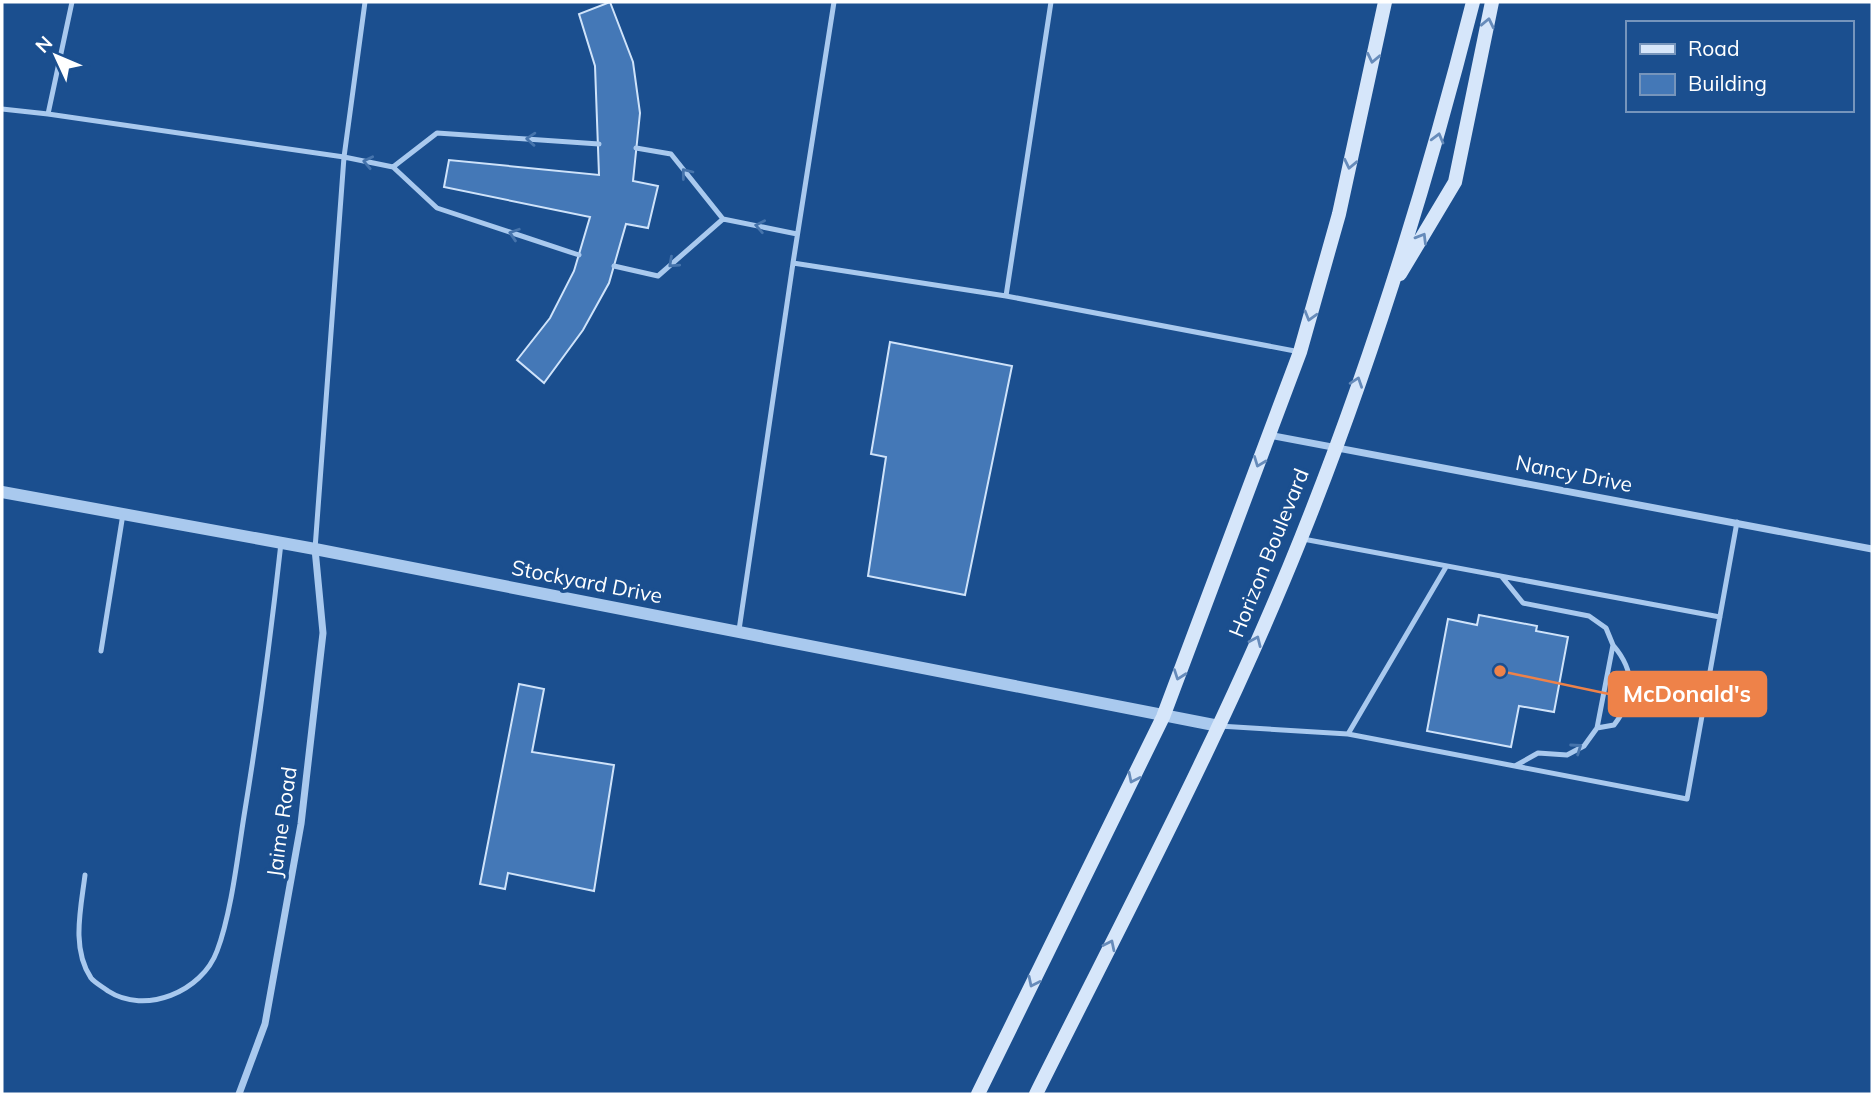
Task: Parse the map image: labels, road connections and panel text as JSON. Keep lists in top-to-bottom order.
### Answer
{
  "streets": {
    "main road": ["Horizon Boulevard"],
    "street": ["Nancy Drive", "Stockyard Drive", "Jaime Road"]
  },
  "crossings": [
    ["Nancy Drive", "Horizon Boulevard"],
    ["Horizon Boulevard", "Stockyard Drive"],
    ["Stockyard Drive", "Jaime Road"]
  ],
  "places": ["McDonald's"],
  "legend": ["Road", "Building"],
  "north": "top left"
}
